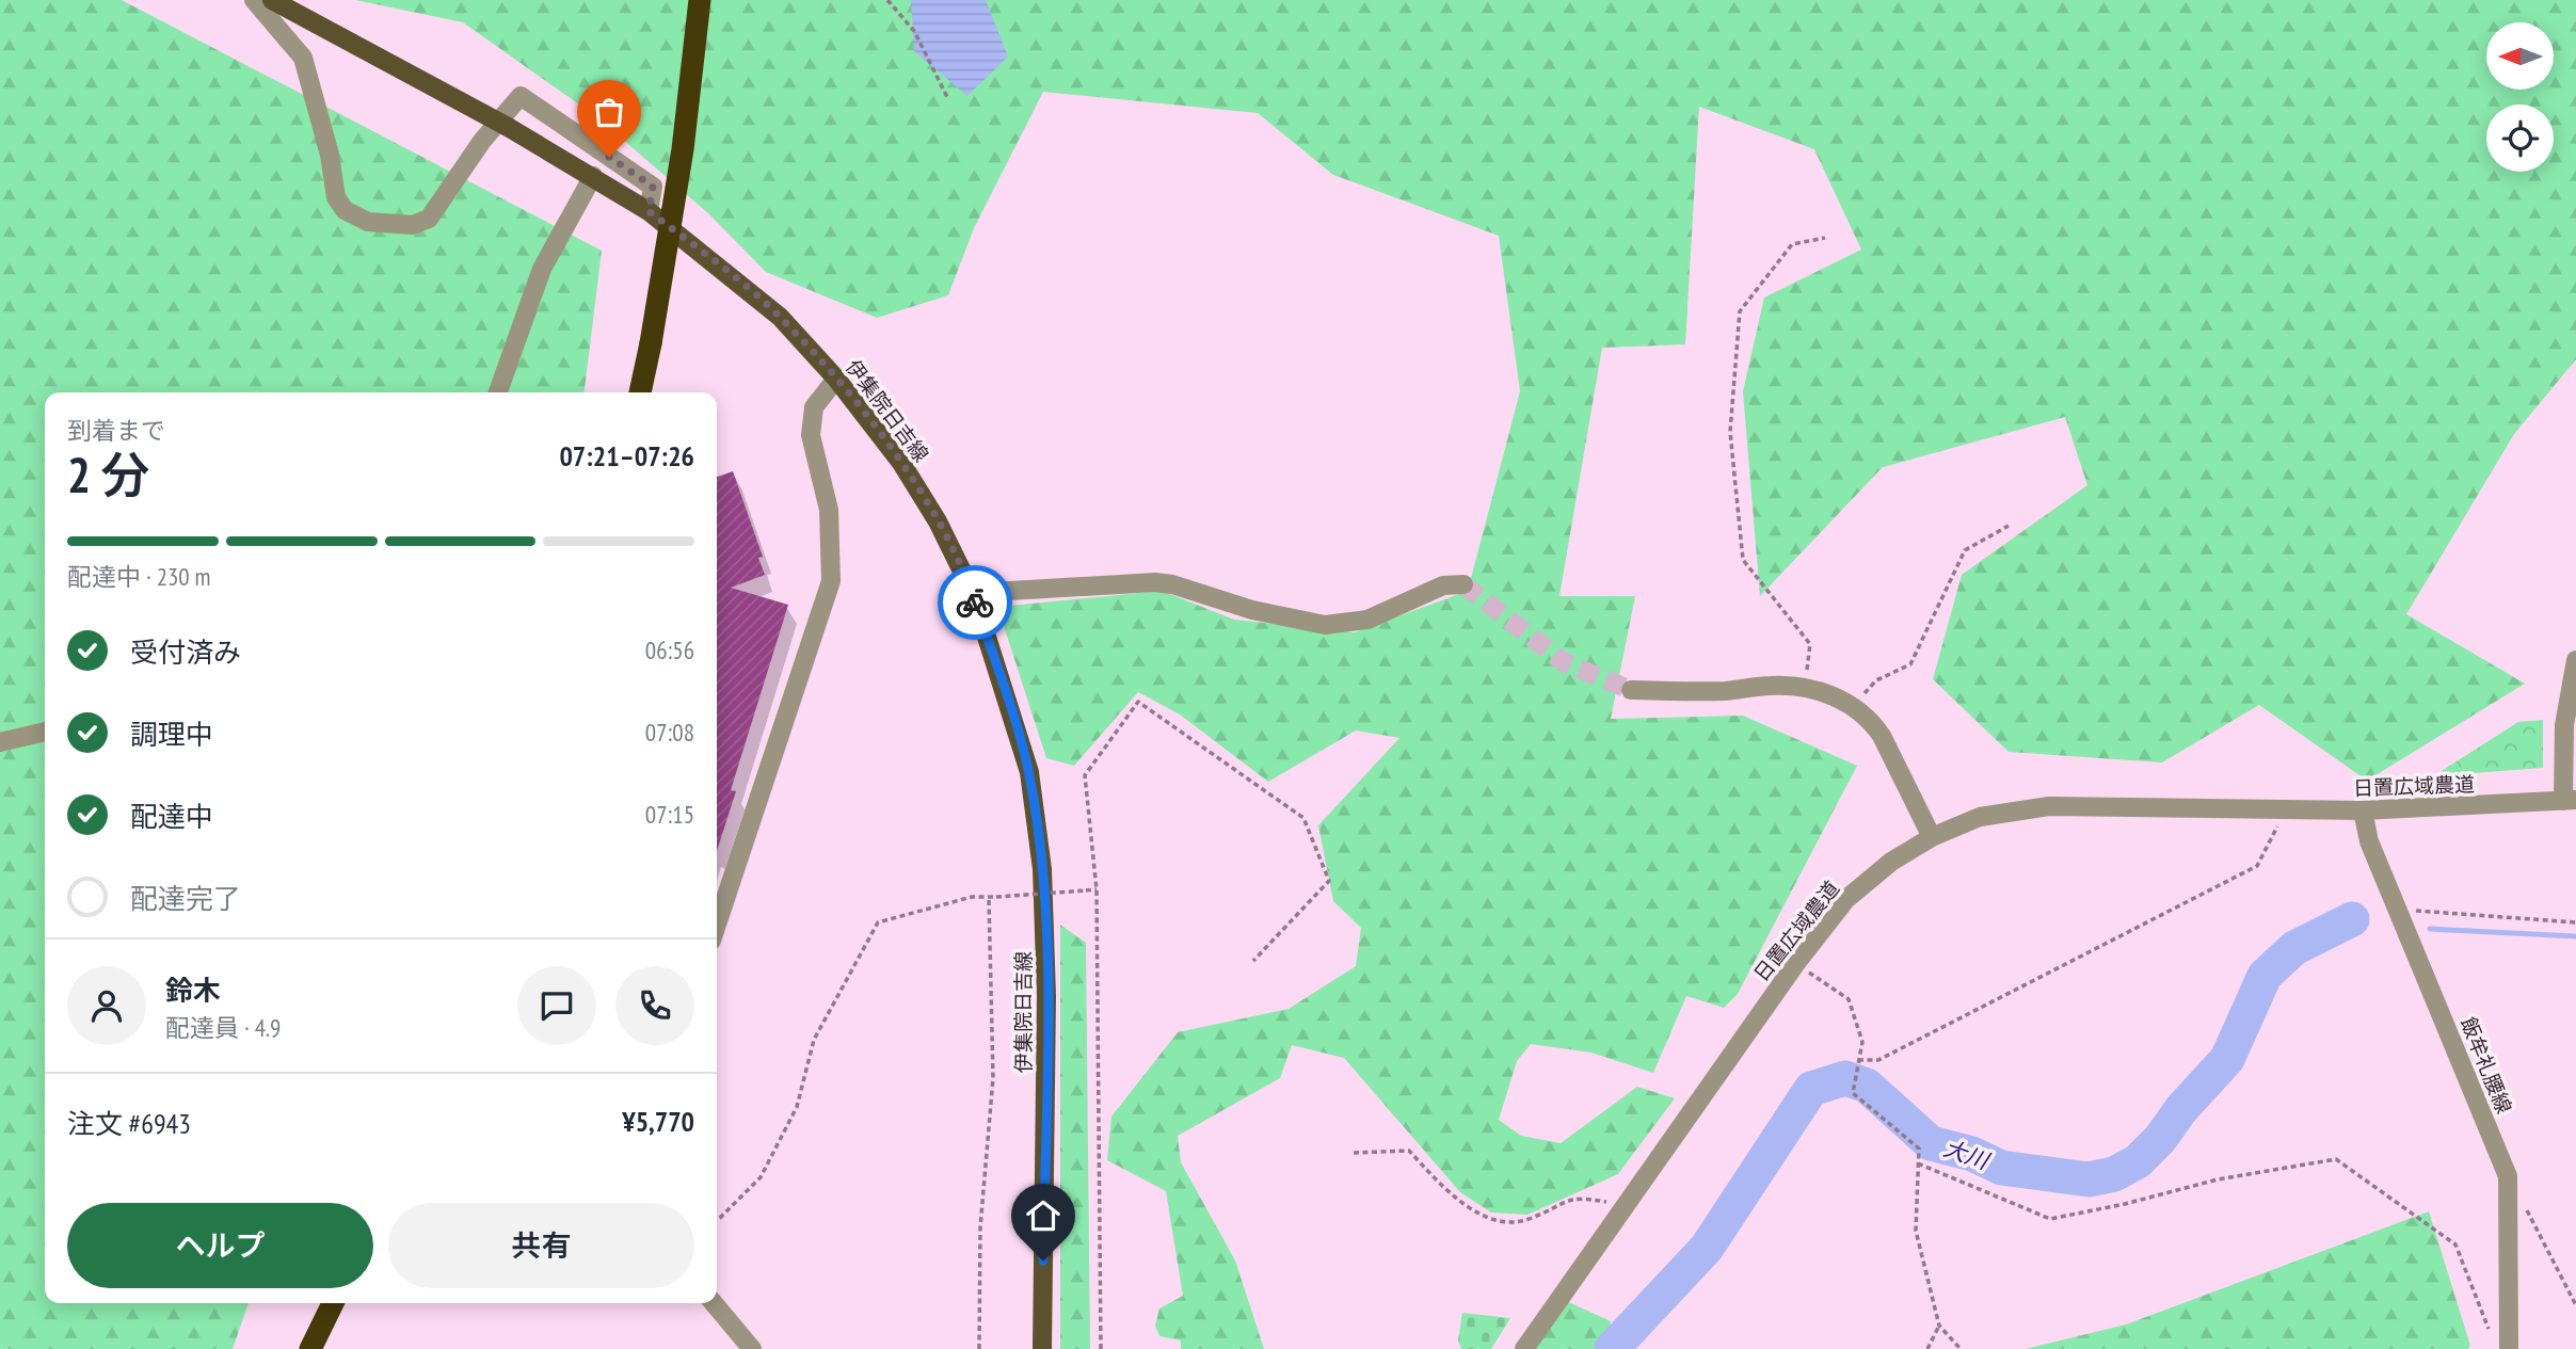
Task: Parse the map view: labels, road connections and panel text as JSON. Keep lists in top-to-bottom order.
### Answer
{
  "streets": {
    "main road": ["伊集院日吉線"],
    "street": ["日置広域農道", "飯牟礼腰線"]
  },
  "crossings": [
    ["日置広域農道", "飯牟礼腰線"]
  ],
  "water": ["大川"],
  "north": "left",
  "page": {
    "heading": ["2 分", "到着まで", "07:21–07:26"],
    "panel": [
      "鈴木",
      "配達員 · 4.9",
      "注文 #6943",
      "¥5,770"
    ],
    "bar": "配達中 · 230 m",
    "list": [
      ["受付済み", "06:56"],
      ["調理中", "07:08"],
      ["配達中", "07:15"],
      "配達完了"
    ],
    "buttons": ["ヘルプ", "共有"]
  }
}
